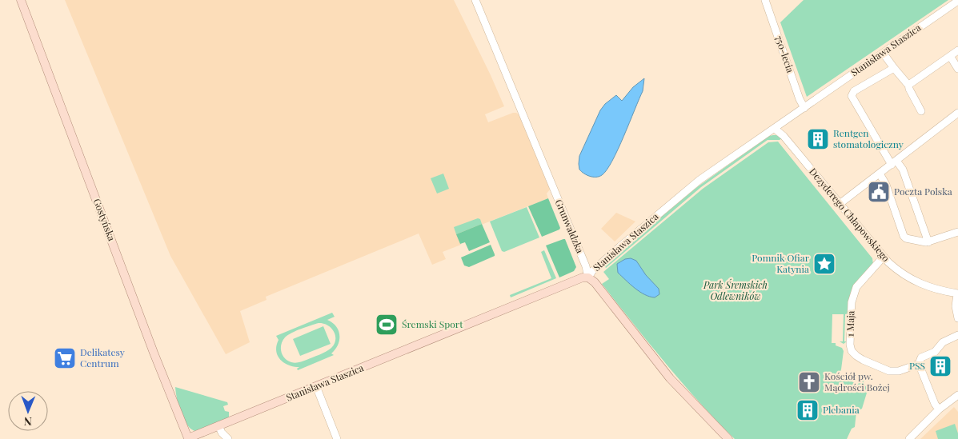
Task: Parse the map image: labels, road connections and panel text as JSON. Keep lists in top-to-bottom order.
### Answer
{
  "streets": {
    "main road": ["Stanisława Staszica", "Gostyńska", "Grunwaldzka"],
    "street": ["750-lecia", "Dezyderego Chłapowskiego", "1 Maja"]
  },
  "crossings": [
    ["Stanisława Staszica", "750-lecia"],
    ["Stanisława Staszica", "Dezyderego Chłapowskiego"],
    ["Stanisława Staszica", "Gostyńska"],
    ["Stanisława Staszica", "Grunwaldzka"],
    ["Dezyderego Chłapowskiego", "1 Maja"]
  ],
  "parks": ["Park Śremskich Odlewników"],
  "places": {
    "building": ["Rentgen stomatologiczny", "PSS", "Plebania"],
    "public building": ["Poczta Polska"],
    "place": ["Pomnik Ofiar Katynia"],
    "sports": ["Śremski Sport"],
    "supermarket": ["Delikatesy Centrum"],
    "church": ["Kościół pw. Mądrości Bożej"]
  },
  "north": "bottom"
}
